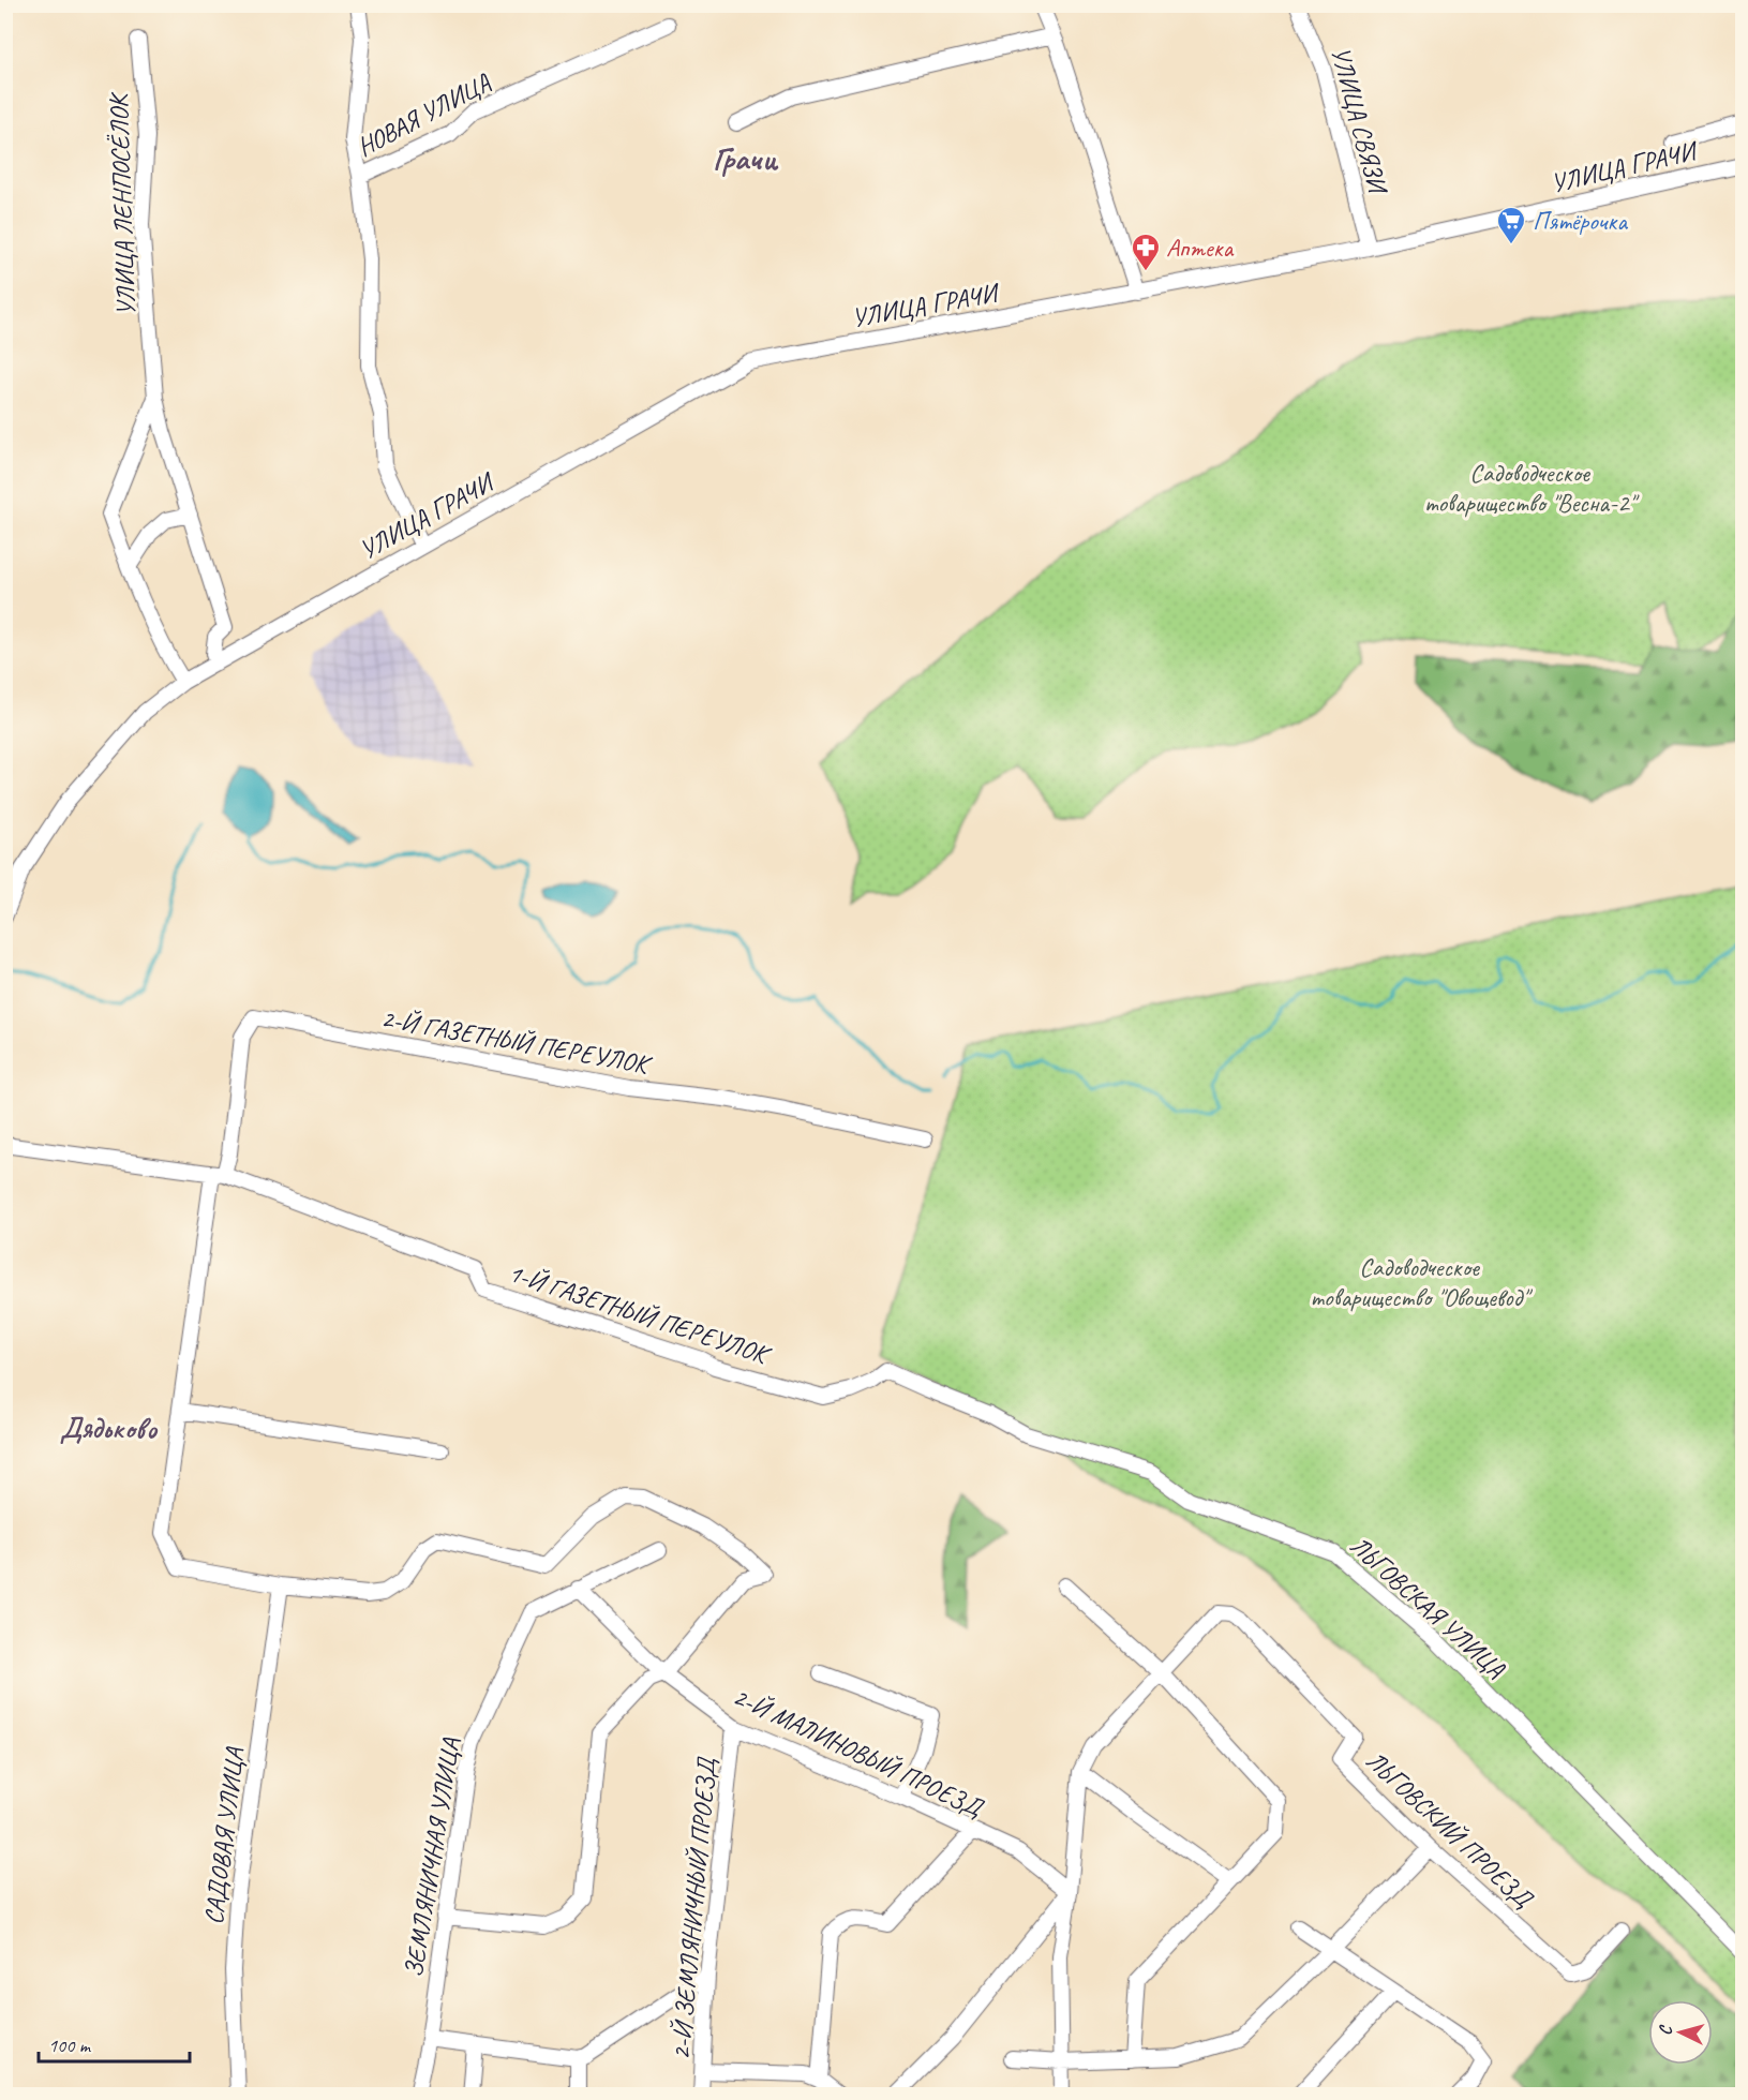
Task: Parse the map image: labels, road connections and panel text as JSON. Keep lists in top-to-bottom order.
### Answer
{
  "streets": {
    "street": [
      "НОВАЯ УЛИЦА",
      "УЛИЦА СВЯЗИ",
      "УЛИЦА ГРАЧИ",
      "УЛИЦА ЛЕНПОСЁЛОК",
      "2-Й ГАЗЕТНЫЙ ПЕРЕУЛОК",
      "1-Й ГАЗЕТНЫЙ ПЕРЕУЛОК",
      "ЛЬГОВСКАЯ УЛИЦА",
      "2-Й МАЛИНОВЫЙ ПРОЕЗД",
      "ЛЬГОВСКИЙ ПРОЕЗД",
      "САДОВАЯ УЛИЦА",
      "ЗЕМЛЯНИЧНАЯ УЛИЦА",
      "2-Й ЗЕМЛЯНИЧНЫЙ ПРОЕЗД"
    ]
  },
  "crossings": [
    ["УЛИЦА СВЯЗИ", "УЛИЦА ГРАЧИ"],
    ["УЛИЦА ГРАЧИ", "УЛИЦА ЛЕНПОСЁЛОК"],
    ["2-Й ГАЗЕТНЫЙ ПЕРЕУЛОК", "1-Й ГАЗЕТНЫЙ ПЕРЕУЛОК"],
    ["1-Й ГАЗЕТНЫЙ ПЕРЕУЛОК", "ЛЬГОВСКАЯ УЛИЦА"],
    ["2-Й МАЛИНОВЫЙ ПРОЕЗД", "ЗЕМЛЯНИЧНАЯ УЛИЦА"],
    ["2-Й МАЛИНОВЫЙ ПРОЕЗД", "2-Й ЗЕМЛЯНИЧНЫЙ ПРОЕЗД"]
  ],
  "districts": ["Грачи", "Дядьково"],
  "parks": ["Садоводческое товарищество \"Весна-2\"", "Садоводческое товарищество \"Овощевод\""],
  "places": {
    "supermarket": ["Пятёрочка"],
    "pharmacy": ["Аптека"]
  },
  "scale_bar": "100 m",
  "north": "left"
}
